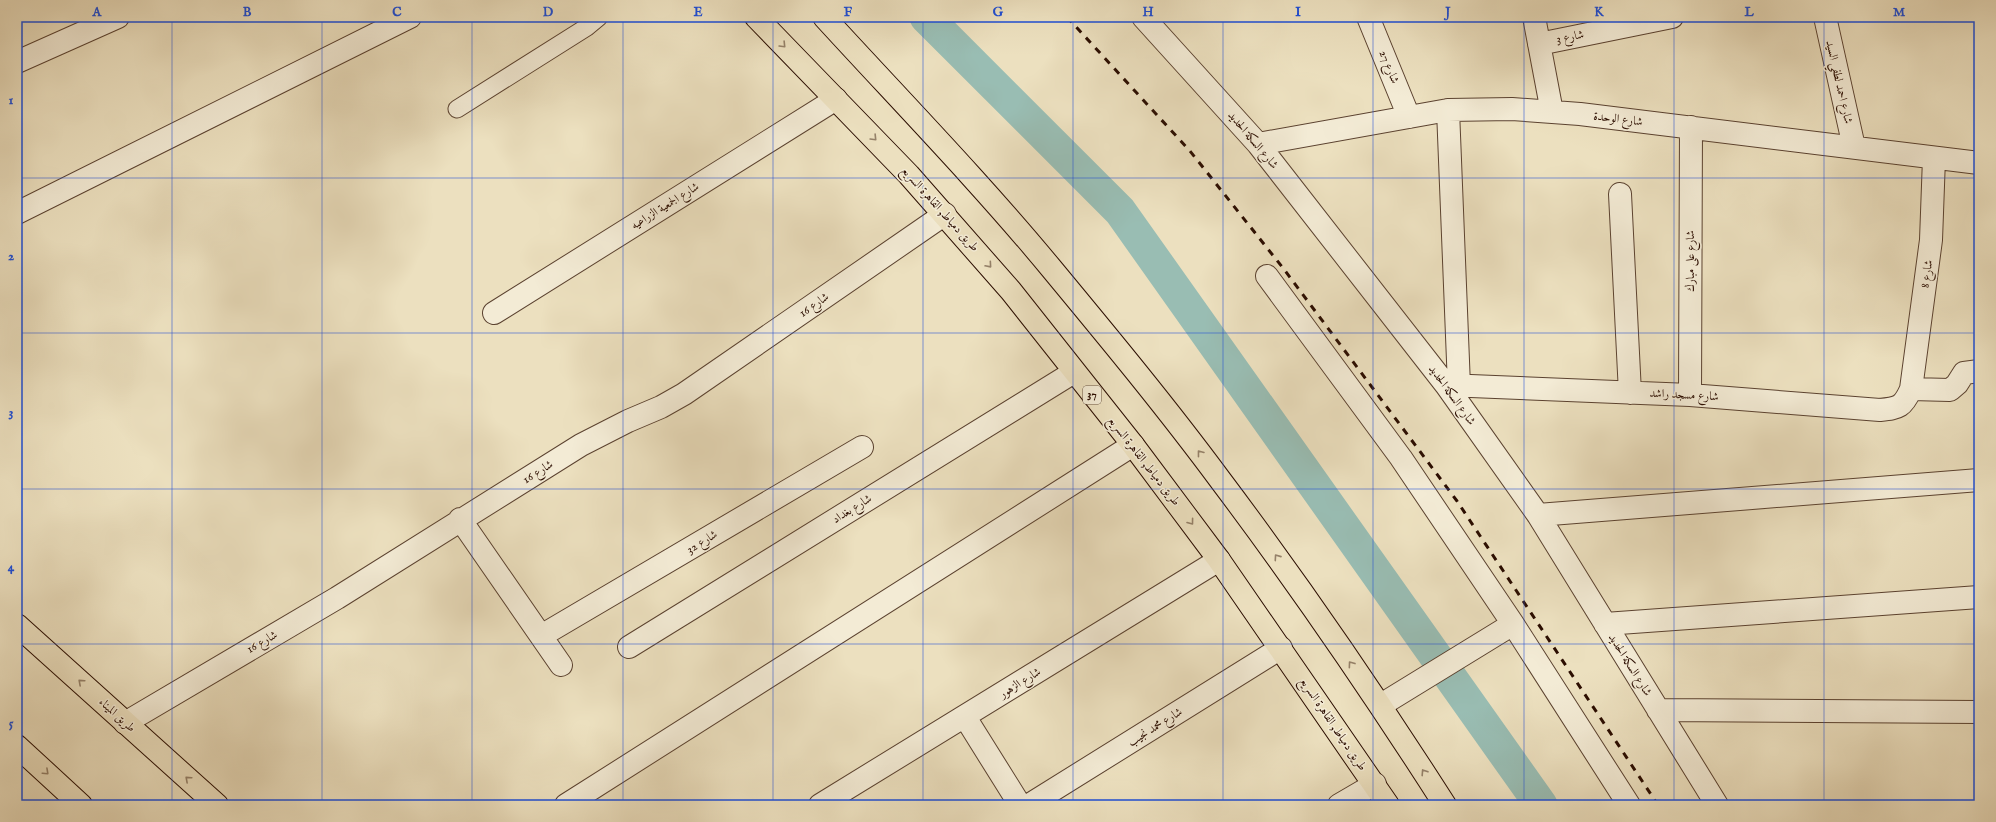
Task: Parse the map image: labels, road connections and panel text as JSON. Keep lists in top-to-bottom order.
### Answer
{
  "streets": {
    "highway": ["طريق دمياط, القاهرة السريع", "37", "طريق الميناء"],
    "street": [
      "شارع 3",
      "شارع 27",
      "شارع احمد لطفي السيد",
      "شارع الوحدة",
      "شارع السكة الحديد",
      "شارع الجمعية الزراعيه",
      "شارع على مبارك",
      "شارع 8",
      "شارع 16",
      "شارع مسجد راشد",
      "شارع بغداد",
      "شارع 32",
      "شارع الزهور",
      "شارع محمد نجيب"
    ]
  },
  "crossings": [
    ["شارع 27", "شارع الوحدة"],
    ["شارع احمد لطفي السيد", "شارع الوحدة"],
    ["شارع الوحدة", "شارع السكة الحديد"],
    ["شارع الوحدة", "شارع على مبارك"],
    ["شارع الوحدة", "شارع 8"],
    ["شارع السكة الحديد", "شارع مسجد راشد"],
    ["شارع الجمعية الزراعيه", "طريق دمياط, القاهرة السريع"],
    ["طريق دمياط, القاهرة السريع", "شارع 16"],
    ["طريق دمياط, القاهرة السريع", "شارع بغداد"],
    ["طريق دمياط, القاهرة السريع", "شارع الزهور"],
    ["طريق دمياط, القاهرة السريع", "شارع محمد نجيب"],
    ["شارع على مبارك", "شارع مسجد راشد"],
    ["شارع 8", "شارع مسجد راشد"],
    ["شارع 16", "طريق الميناء"]
  ],
  "grid": {
    "columns": [
      "A",
      "B",
      "C",
      "D",
      "E",
      "F",
      "G",
      "H",
      "I",
      "J",
      "K",
      "L",
      "M"
    ],
    "rows": [
      "1",
      "2",
      "3",
      "4",
      "5"
    ]
  }
}
